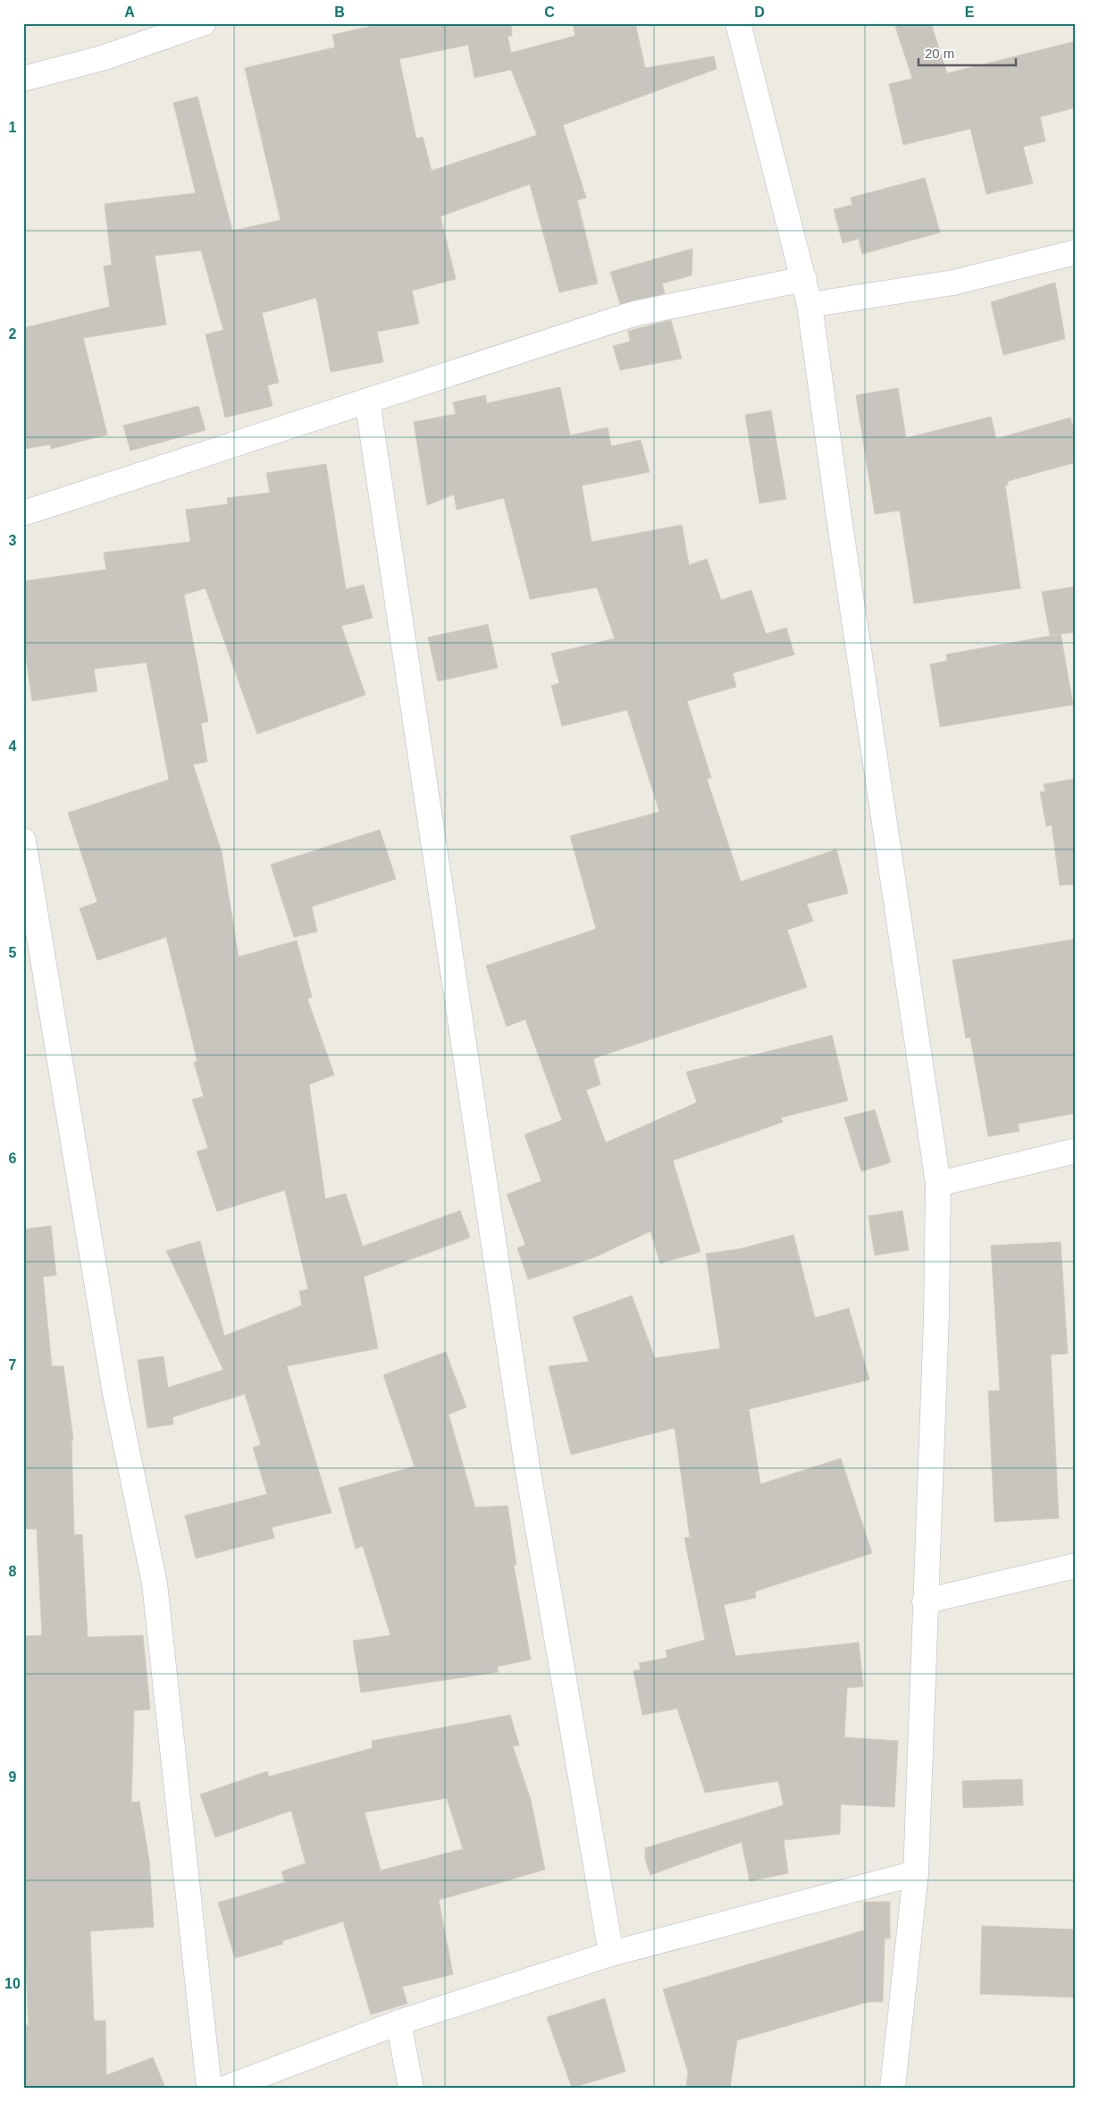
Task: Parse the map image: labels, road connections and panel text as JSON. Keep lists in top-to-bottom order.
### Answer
{
  "scale_bar": "20 m",
  "grid": {
    "columns": [
      "A",
      "B",
      "C",
      "D",
      "E"
    ],
    "rows": [
      "1",
      "2",
      "3",
      "4",
      "5",
      "6",
      "7",
      "8",
      "9",
      "10"
    ]
  }
}
